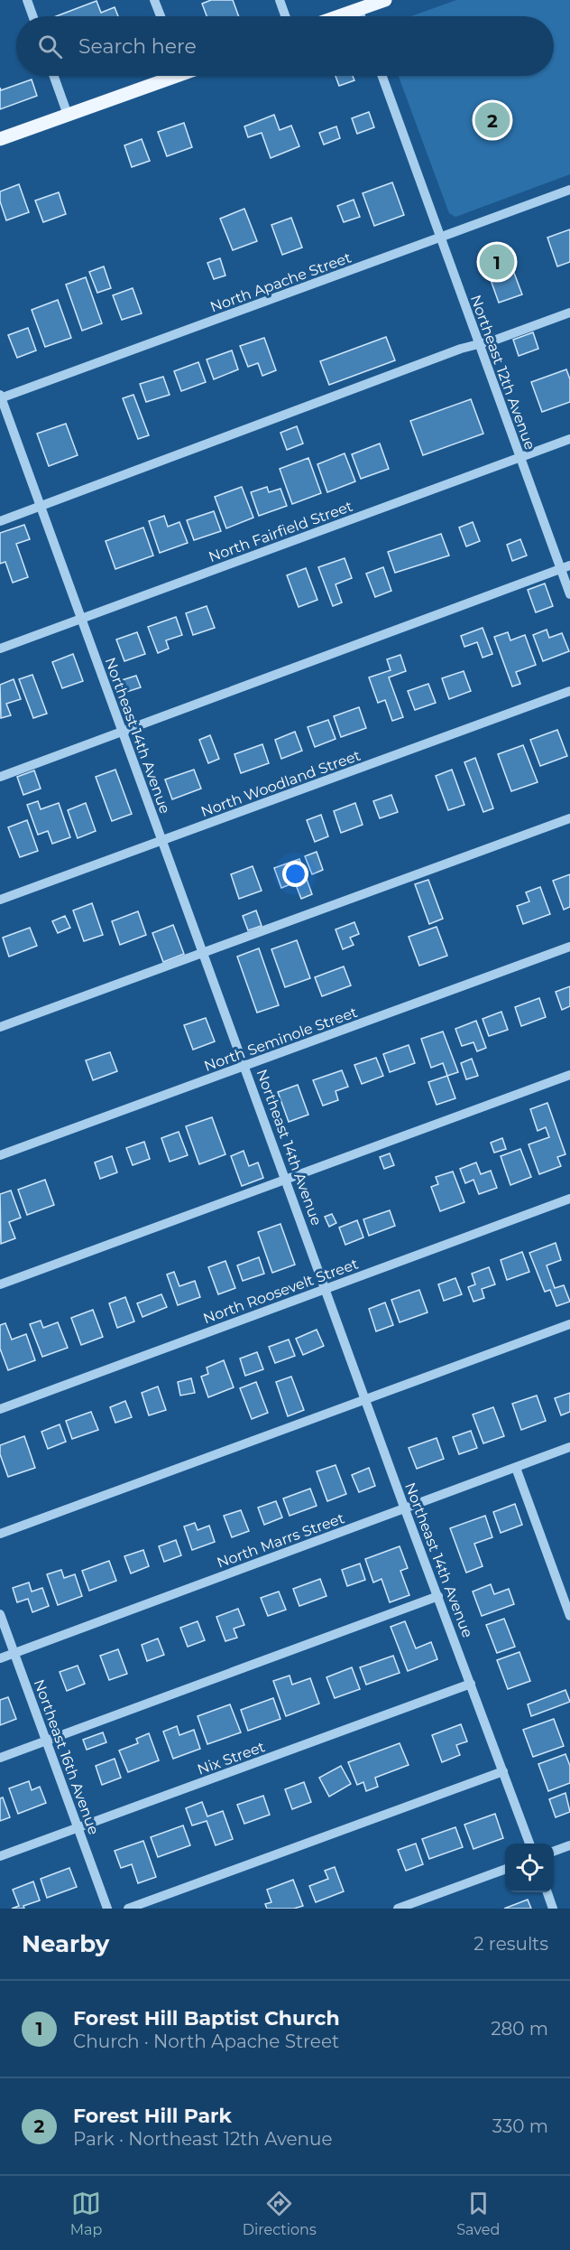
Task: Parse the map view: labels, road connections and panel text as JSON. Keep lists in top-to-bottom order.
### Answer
{
  "streets": {
    "street": [
      "North Apache Street",
      "Northeast 12th Avenue",
      "North Fairfield Street",
      "Northeast 14th Avenue",
      "North Woodland Street",
      "North Seminole Street",
      "North Roosevelt Street",
      "North Marrs Street",
      "Northeast 16th Avenue",
      "Nix Street"
    ]
  },
  "crossings": [
    ["North Apache Street", "Northeast 12th Avenue"],
    ["North Apache Street", "Northeast 14th Avenue"],
    ["Northeast 12th Avenue", "North Fairfield Street"],
    ["North Fairfield Street", "Northeast 14th Avenue"],
    ["Northeast 14th Avenue", "North Woodland Street"],
    ["Northeast 14th Avenue", "North Seminole Street"],
    ["Northeast 14th Avenue", "North Roosevelt Street"],
    ["Northeast 14th Avenue", "North Marrs Street"],
    ["Northeast 14th Avenue", "Nix Street"],
    ["North Marrs Street", "Northeast 16th Avenue"],
    ["Northeast 16th Avenue", "Nix Street"]
  ],
  "page": {
    "search": "Search here",
    "pins": ["2", "1"],
    "heading": ["Nearby", "2 results"],
    "list": [
      {
        "mark": "1",
        "name": "Forest Hill Baptist Church",
        "note": "Church · North Apache Street",
        "value": "280 m"
      },
      {
        "mark": "2",
        "name": "Forest Hill Park",
        "note": "Park · Northeast 12th Avenue",
        "value": "330 m"
      }
    ],
    "nav": ["Map", "Directions", "Saved"]
  }
}
